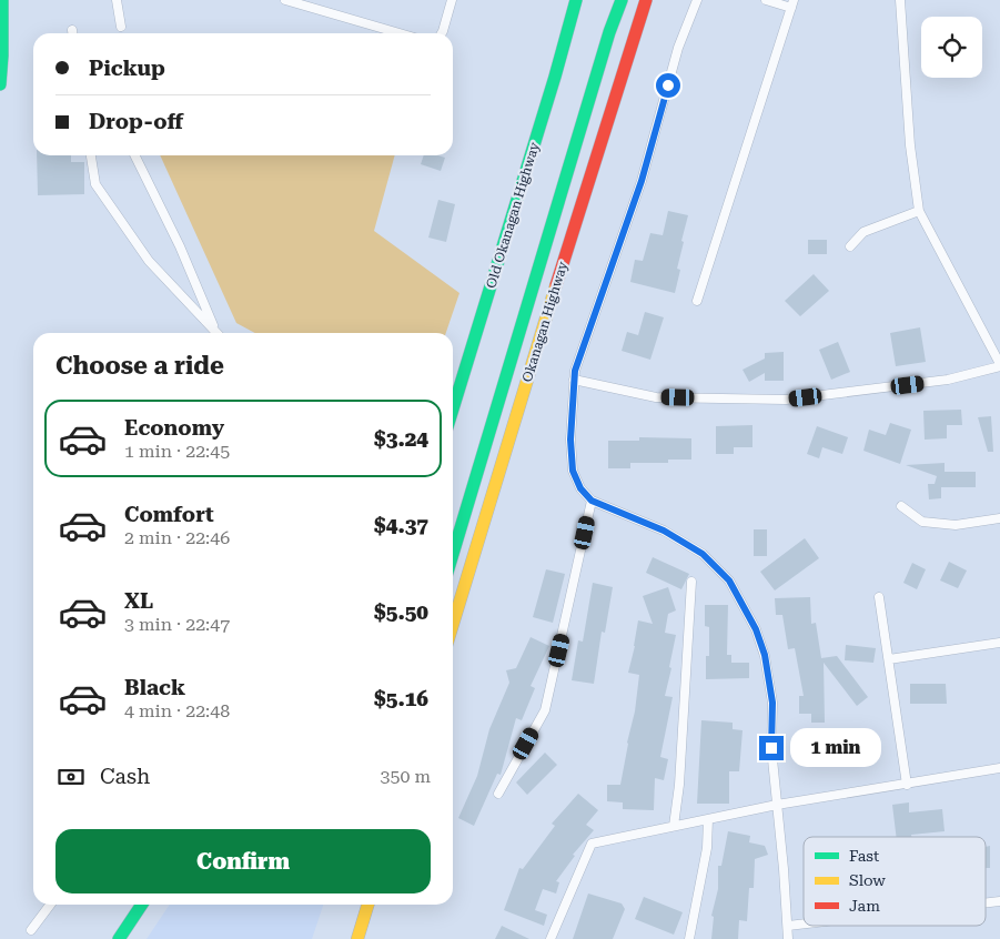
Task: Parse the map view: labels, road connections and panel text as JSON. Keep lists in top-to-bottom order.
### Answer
{
  "streets": {
    "main road": ["Old Okanagan Highway", "Okanagan Highway"]
  },
  "legend": ["Fast", "Slow", "Jam"],
  "page": {
    "banner": ["Pickup", "Drop-off"],
    "heading": "Choose a ride",
    "list": [
      {
        "name": "Economy",
        "note": "1 min · 22:45",
        "value": "$3.24"
      },
      {
        "name": "Comfort",
        "note": "2 min · 22:46",
        "value": "$4.37"
      },
      {
        "name": "XL",
        "note": "3 min · 22:47",
        "value": "$5.50"
      },
      {
        "name": "Black",
        "note": "4 min · 22:48",
        "value": "$5.16"
      }
    ],
    "bubble": "1 min",
    "pay": ["Cash", "350 m"],
    "buttons": "Confirm"
  }
}
